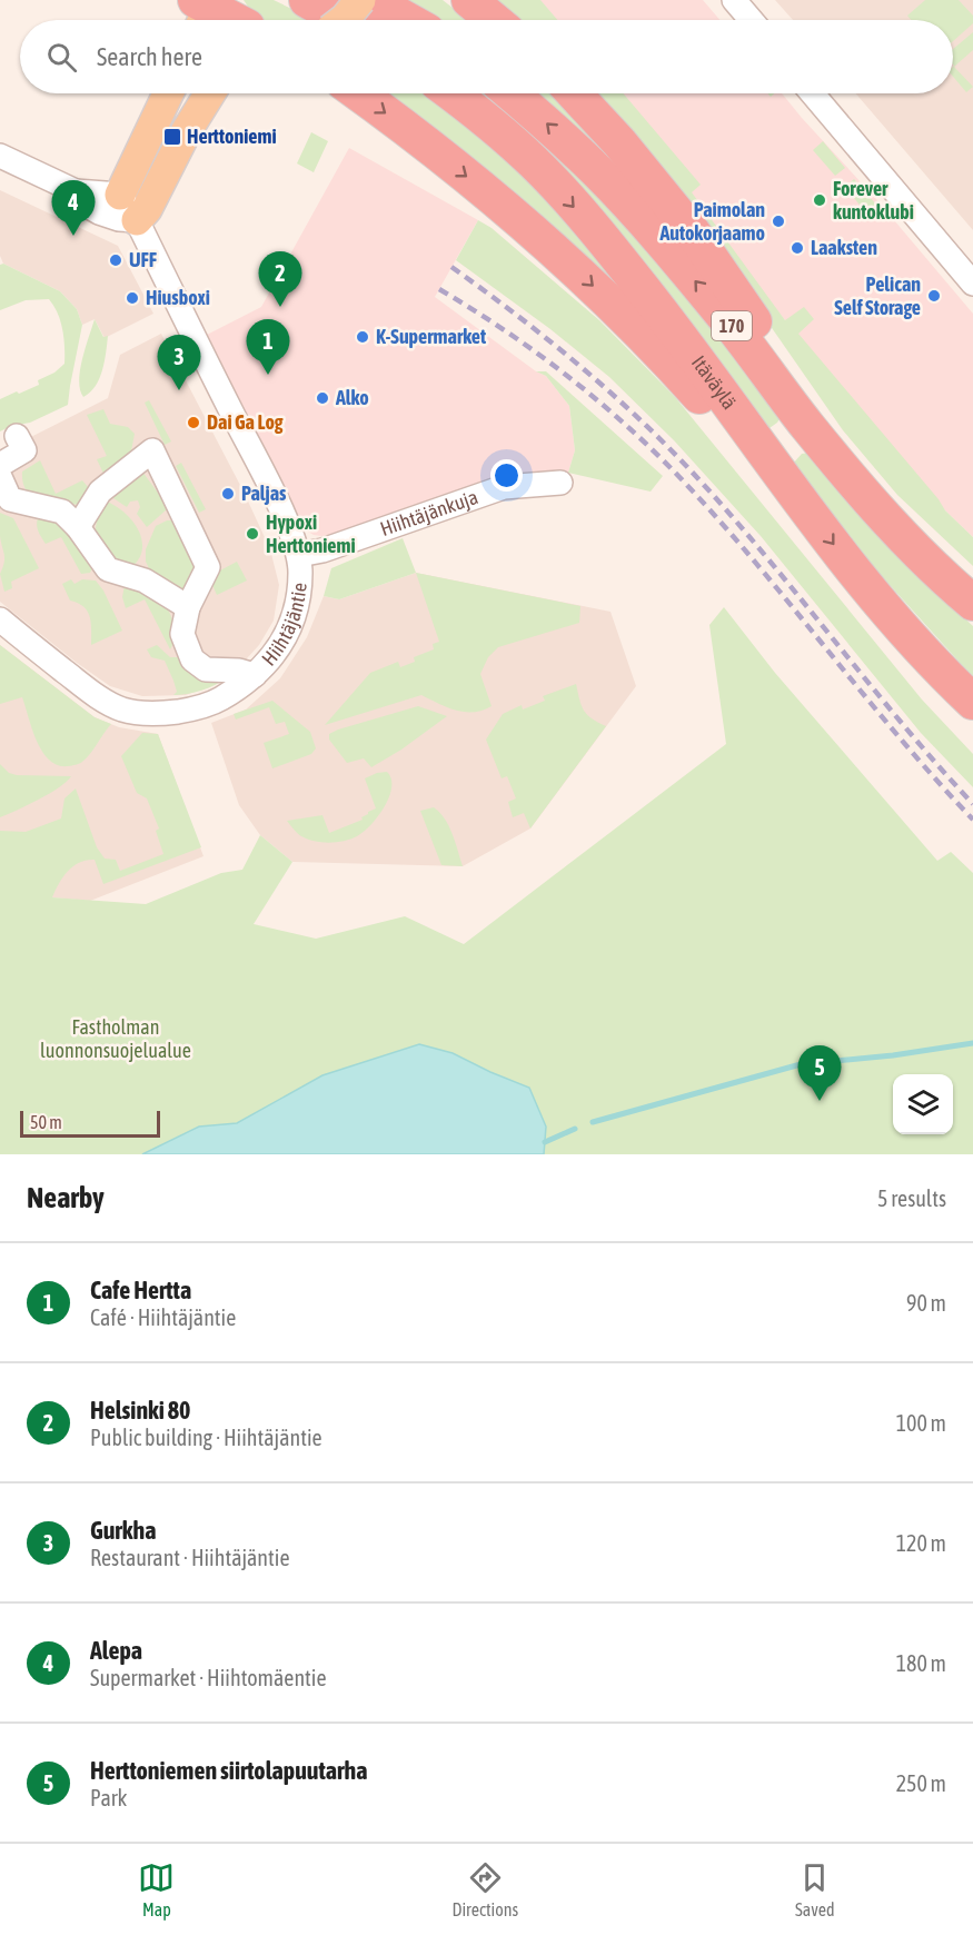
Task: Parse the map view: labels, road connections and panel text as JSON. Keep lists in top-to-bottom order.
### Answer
{
  "streets": {
    "highway": ["170", "Itäväylä"],
    "street": ["Hiihtäjänkuja", "Hiihtäjäntie"]
  },
  "crossings": [
    ["Hiihtäjänkuja", "Hiihtäjäntie"]
  ],
  "parks": ["Fastholman luonnonsuojelualue"],
  "places": {
    "transit": ["Herttoniemi"],
    "other": [
      "Forever kuntoklubi",
      "Paimolan Autokorjaamo",
      "Laaksten",
      "UFF",
      "Pelican Self Storage",
      "Hiusboxi",
      "K-Supermarket",
      "Alko",
      "Dai Ga Log",
      "Paljas",
      "Hypoxi Herttoniemi"
    ]
  },
  "scale_bar": "50 m",
  "page": {
    "search": "Search here",
    "pins": [
      "4",
      "2",
      "1",
      "3",
      "5"
    ],
    "scale": "50 m",
    "heading": ["Nearby", "5 results"],
    "list": [
      {
        "mark": "1",
        "name": "Cafe Hertta",
        "note": "Café · Hiihtäjäntie",
        "value": "90 m"
      },
      {
        "mark": "2",
        "name": "Helsinki 80",
        "note": "Public building · Hiihtäjäntie",
        "value": "100 m"
      },
      {
        "mark": "3",
        "name": "Gurkha",
        "note": "Restaurant · Hiihtäjäntie",
        "value": "120 m"
      },
      {
        "mark": "4",
        "name": "Alepa",
        "note": "Supermarket · Hiihtomäentie",
        "value": "180 m"
      },
      {
        "mark": "5",
        "name": "Herttoniemen siirtolapuutarha",
        "note": "Park",
        "value": "250 m"
      }
    ],
    "nav": ["Map", "Directions", "Saved"]
  }
}
